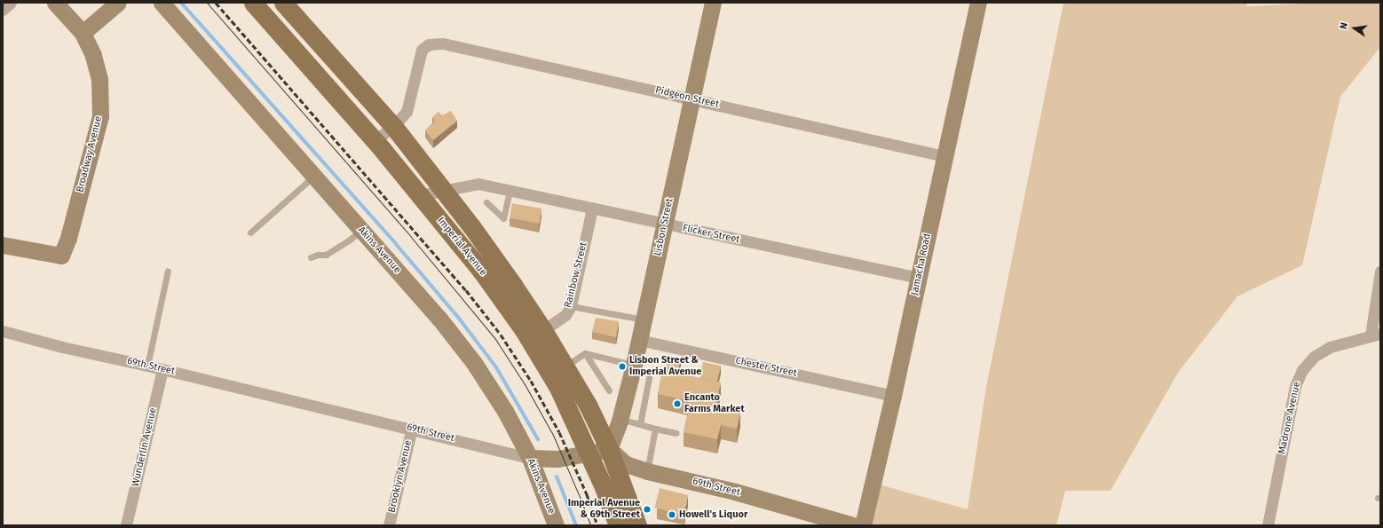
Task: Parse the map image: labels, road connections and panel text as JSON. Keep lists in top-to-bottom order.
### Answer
{
  "streets": {
    "main road": ["Imperial Avenue"],
    "street": [
      "Pidgeon Street",
      "Broadway Avenue",
      "Lisbon Street",
      "Flicker Street",
      "Akins Avenue",
      "Jamacha Road",
      "Rainbow Street",
      "69th Street",
      "Chester Street",
      "Madrone Avenue",
      "Wunderlin Avenue",
      "Brooklyn Avenue"
    ]
  },
  "crossings": [
    ["Pidgeon Street", "Lisbon Street"],
    ["Pidgeon Street", "Imperial Avenue"],
    ["Pidgeon Street", "Jamacha Road"],
    ["Lisbon Street", "Flicker Street"],
    ["Lisbon Street", "Imperial Avenue"],
    ["Lisbon Street", "69th Street"],
    ["Lisbon Street", "Chester Street"],
    ["Flicker Street", "Imperial Avenue"],
    ["Flicker Street", "Jamacha Road"],
    ["Flicker Street", "Rainbow Street"],
    ["Imperial Avenue", "Rainbow Street"],
    ["Imperial Avenue", "69th Street"],
    ["Akins Avenue", "69th Street"],
    ["Jamacha Road", "Chester Street"],
    ["69th Street", "Wunderlin Avenue"],
    ["69th Street", "Brooklyn Avenue"]
  ],
  "places": [
    "Lisbon Street & Imperial Avenue",
    "Encanto Farms Market",
    "Imperial Avenue & 69th Street",
    "Howell's Liquor"
  ],
  "north": "left"
}
